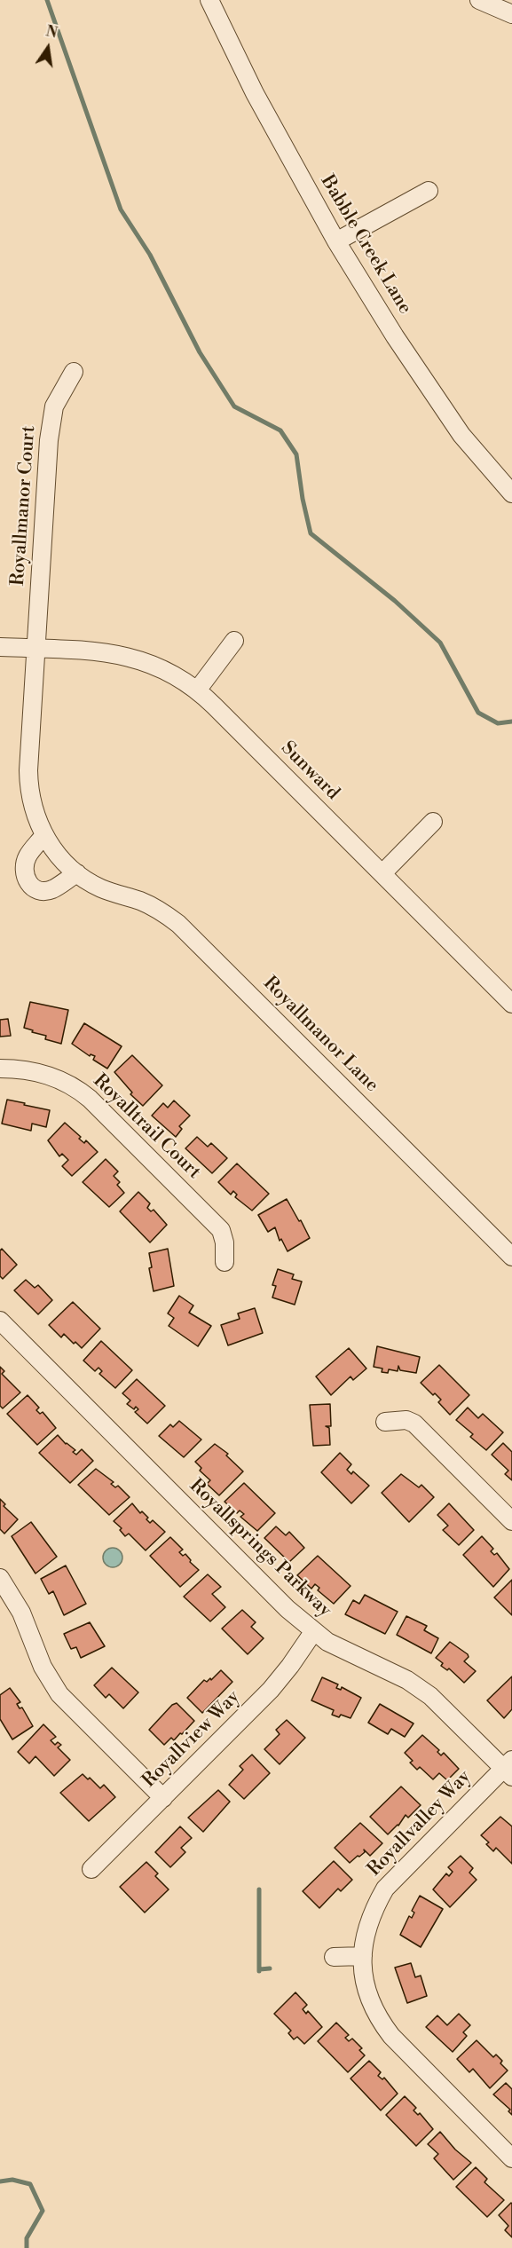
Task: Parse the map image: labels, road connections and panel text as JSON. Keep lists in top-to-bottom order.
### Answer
{
  "streets": {
    "street": [
      "Babble Creek Lane",
      "Royallmanor Court",
      "Sunward",
      "Royallmanor Lane",
      "Royalltrail Court",
      "Royallsprings Parkway",
      "Royallview Way",
      "Royallvalley Way"
    ]
  },
  "crossings": [
    ["Royallmanor Court", "Sunward"],
    ["Royallmanor Court", "Royallmanor Lane"],
    ["Sunward", "Royallmanor Lane"],
    ["Royallsprings Parkway", "Royallview Way"],
    ["Royallsprings Parkway", "Royallvalley Way"]
  ],
  "north": "top"
}
